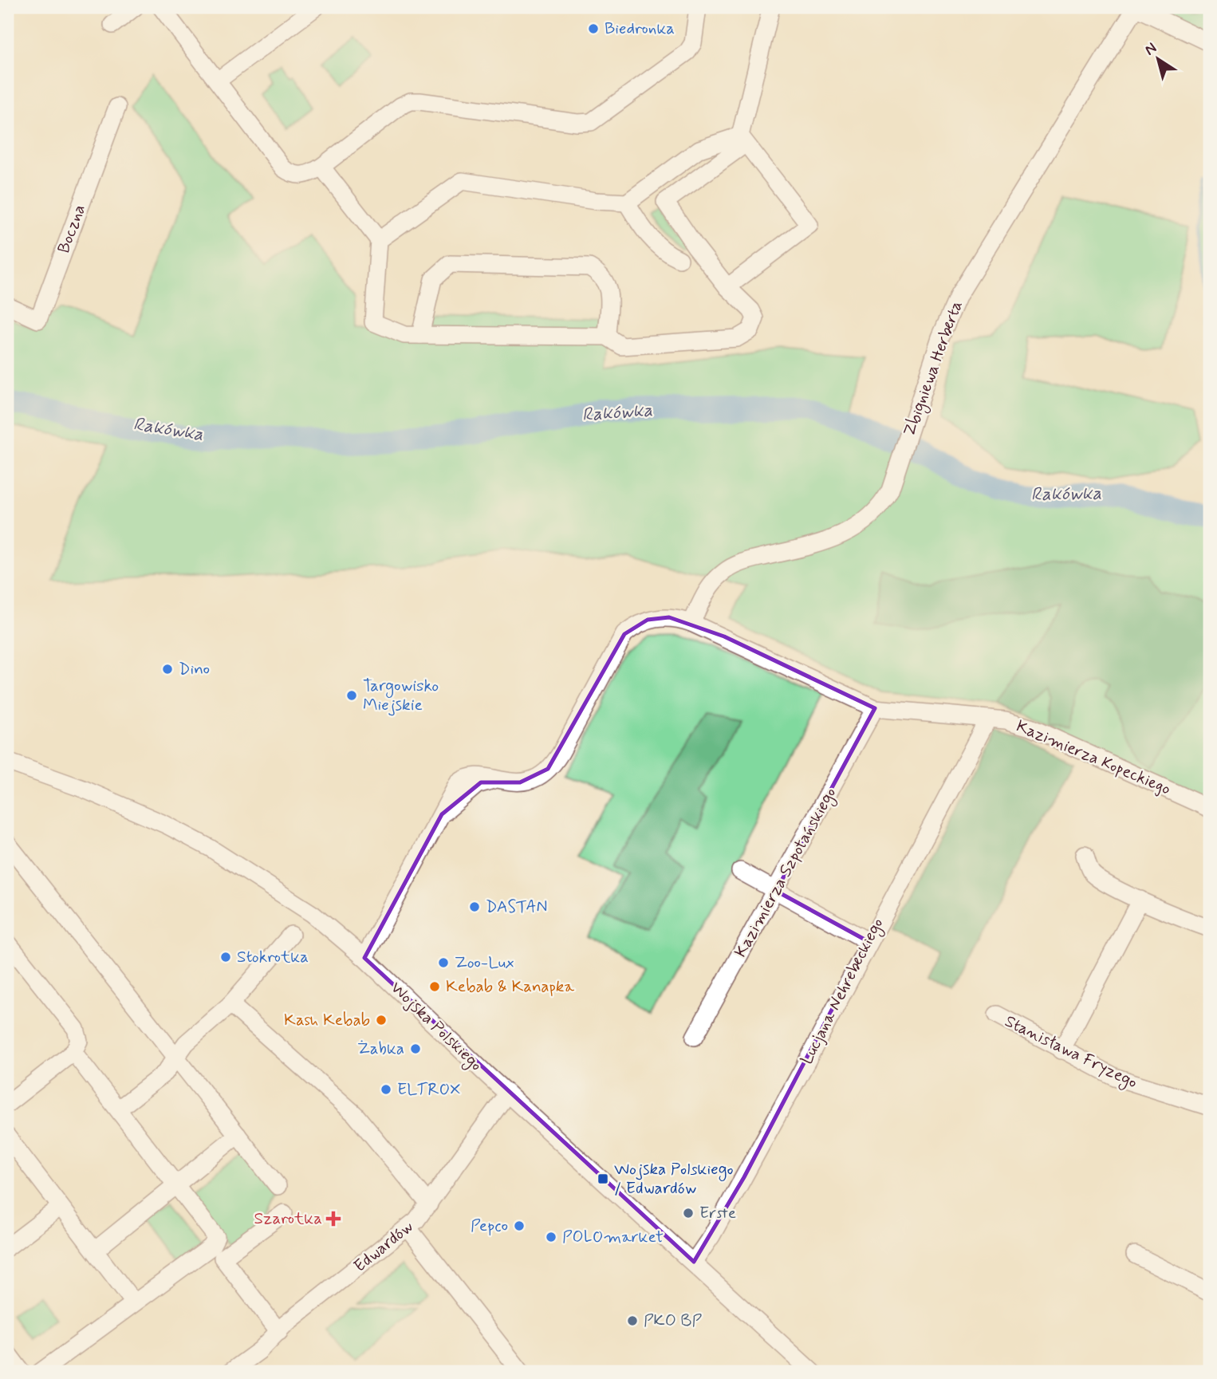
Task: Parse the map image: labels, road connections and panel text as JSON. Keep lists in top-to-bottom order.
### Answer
{
  "streets": {
    "street": [
      "Boczna",
      "Zbigniewa Herberta",
      "Kazimierza Kopeckiego",
      "Kazimierza Szpotańskiego",
      "Lucjana Nehrebeckiego",
      "Wojska Polskiego",
      "Stanisława Fryzego",
      "Edwardów"
    ]
  },
  "crossings": [
    ["Zbigniewa Herberta", "Kazimierza Kopeckiego"],
    ["Kazimierza Kopeckiego", "Kazimierza Szpotańskiego"],
    ["Kazimierza Kopeckiego", "Lucjana Nehrebeckiego"],
    ["Kazimierza Kopeckiego", "Wojska Polskiego"],
    ["Lucjana Nehrebeckiego", "Wojska Polskiego"],
    ["Wojska Polskiego", "Edwardów"]
  ],
  "water": ["Rakówka"],
  "places": {
    "other": [
      "Biedronka",
      "Dino",
      "Targowisko Miejskie",
      "DASTAN",
      "Stokrotka",
      "Zoo-Lux",
      "Kebab & Kanapka",
      "Kash Kebab",
      "Żabka",
      "ELTROX",
      "Erste",
      "Pepco",
      "POLOmarket",
      "PKO BP"
    ],
    "transit": ["Wojska Polskiego / Edwardów"],
    "health": ["Szarotka"]
  },
  "north": "top left"
}
